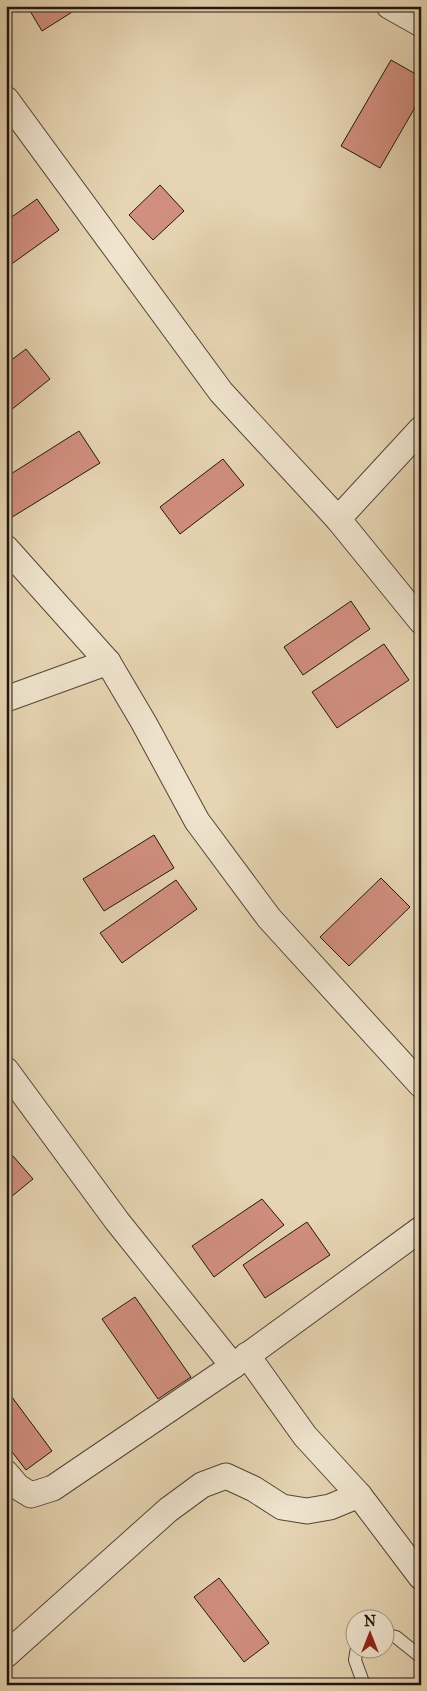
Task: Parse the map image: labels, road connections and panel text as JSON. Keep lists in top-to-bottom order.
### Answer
{
  "north": "top"
}
